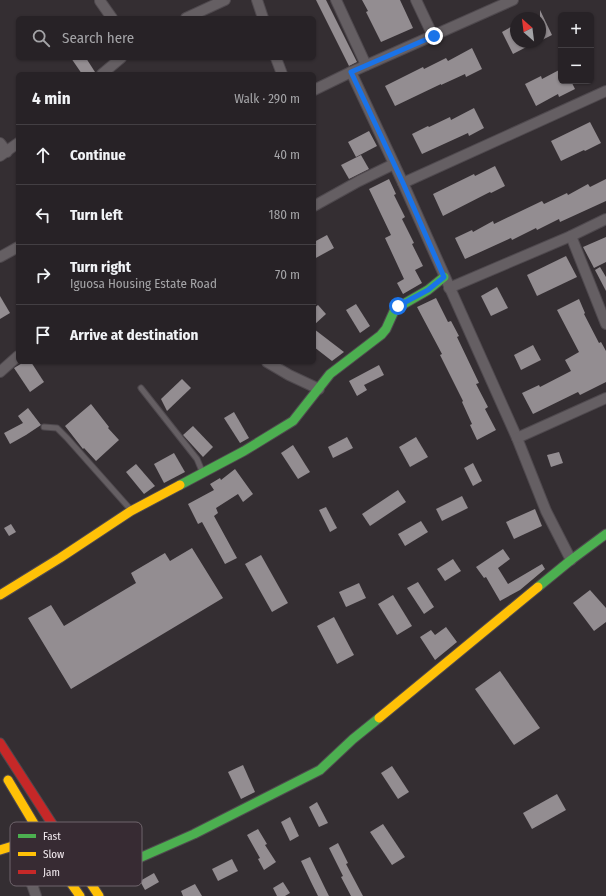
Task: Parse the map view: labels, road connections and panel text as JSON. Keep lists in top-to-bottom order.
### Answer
{
  "legend": ["Fast", "Slow", "Jam"],
  "north": "top left",
  "page": {
    "map_buttons": ["+", "−"],
    "search": "Search here",
    "heading": ["4 min", "Walk · 290 m"],
    "list": [
      ["Continue", "40 m"],
      ["Turn left", "180 m"],
      ["Turn right", "Iguosa Housing Estate Road", "70 m"],
      "Arrive at destination"
    ]
  }
}
